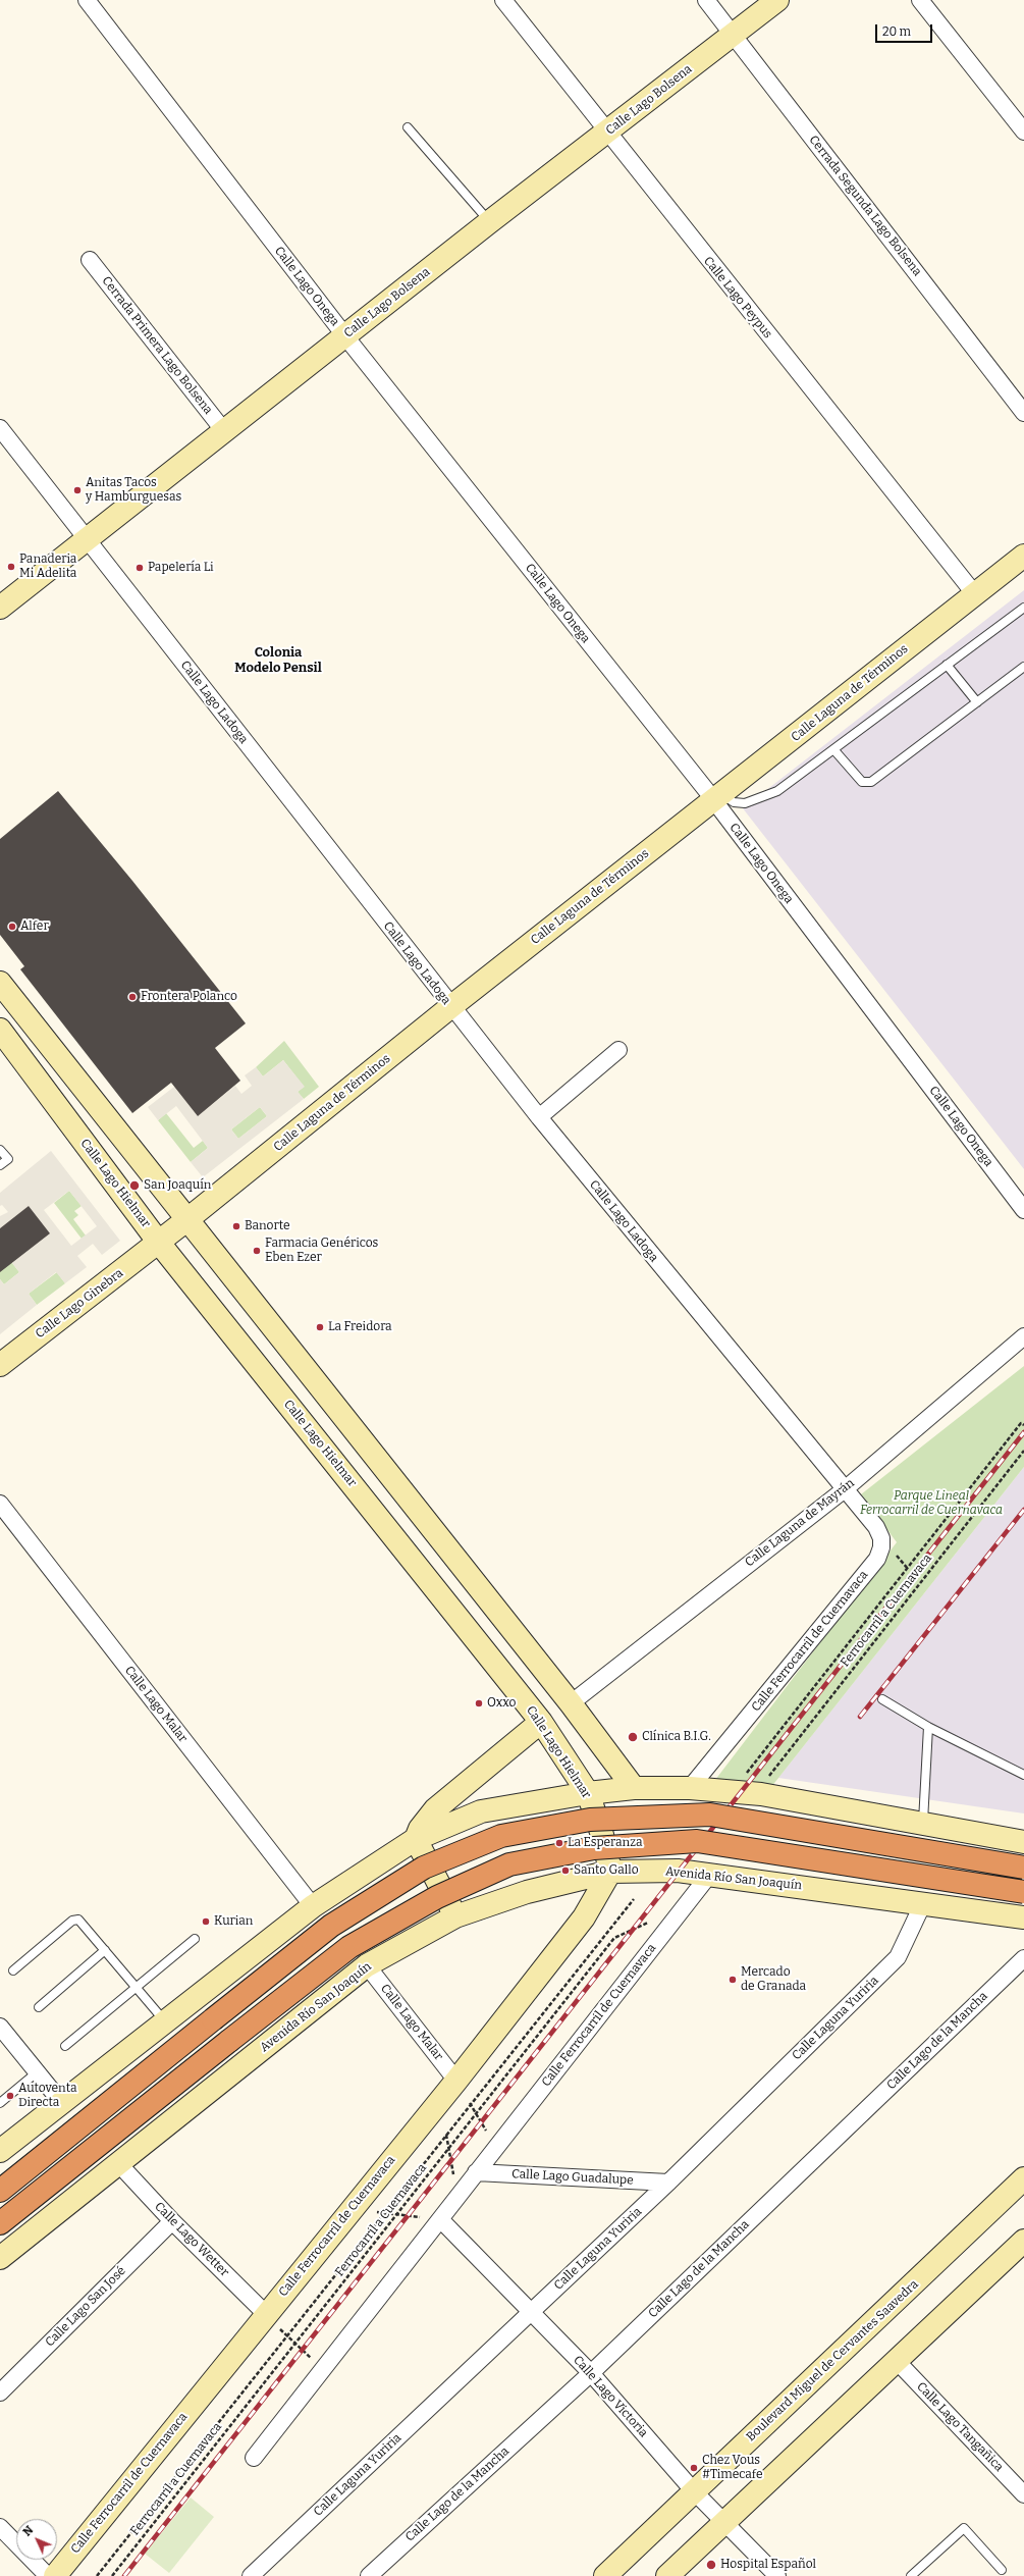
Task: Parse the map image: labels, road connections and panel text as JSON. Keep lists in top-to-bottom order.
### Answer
{
  "streets": {
    "street": [
      "Calle Lago Bolsena",
      "Cerrada Segunda Lago Bolsena",
      "Calle Lago Onega",
      "Calle Lago Peypus",
      "Cerrada Primera Lago Bolsena",
      "Calle Laguna de Términos",
      "Calle Lago Ladoga",
      "Calle Lago Hielmar",
      "Calle Lago Ginebra",
      "Calle Laguna de Mayrán",
      "Calle Ferrocarril de Cuernavaca",
      "Calle Lago Malar",
      "Avenida Río San Joaquín",
      "Calle Laguna Yuriria",
      "Calle Lago de la Mancha",
      "Calle Lago Guadalupe",
      "Calle Lago Wetter",
      "Calle Lago San José",
      "Boulevard Miguel de Cervantes Saavedra",
      "Calle Lago Victoria",
      "Calle Lago Tangañica"
    ],
    "path": ["Ferrocarril a Cuernavaca"]
  },
  "crossings": [
    ["Calle Lago Bolsena", "Cerrada Segunda Lago Bolsena"],
    ["Calle Lago Bolsena", "Calle Lago Onega"],
    ["Calle Lago Bolsena", "Calle Lago Peypus"],
    ["Calle Lago Bolsena", "Cerrada Primera Lago Bolsena"],
    ["Calle Lago Bolsena", "Calle Lago Ladoga"],
    ["Calle Lago Onega", "Calle Laguna de Términos"],
    ["Calle Lago Peypus", "Calle Laguna de Términos"],
    ["Calle Laguna de Términos", "Calle Lago Ladoga"],
    ["Calle Laguna de Términos", "Calle Lago Hielmar"],
    ["Calle Laguna de Términos", "Calle Lago Ginebra"],
    ["Calle Lago Ladoga", "Calle Laguna de Mayrán"],
    ["Calle Lago Ladoga", "Calle Ferrocarril de Cuernavaca"],
    ["Calle Lago Hielmar", "Calle Lago Ginebra"],
    ["Calle Lago Hielmar", "Calle Ferrocarril de Cuernavaca"],
    ["Calle Lago Hielmar", "Avenida Río San Joaquín"],
    ["Calle Laguna de Mayrán", "Calle Ferrocarril de Cuernavaca"],
    ["Calle Ferrocarril de Cuernavaca", "Calle Lago Malar"],
    ["Calle Ferrocarril de Cuernavaca", "Avenida Río San Joaquín"],
    ["Calle Ferrocarril de Cuernavaca", "Calle Lago Guadalupe"],
    ["Calle Ferrocarril de Cuernavaca", "Calle Lago Wetter"],
    ["Calle Ferrocarril de Cuernavaca", "Calle Lago Victoria"],
    ["Calle Lago Malar", "Avenida Río San Joaquín"],
    ["Avenida Río San Joaquín", "Calle Laguna Yuriria"],
    ["Avenida Río San Joaquín", "Calle Lago Wetter"],
    ["Calle Laguna Yuriria", "Calle Lago Guadalupe"],
    ["Calle Laguna Yuriria", "Calle Lago Victoria"],
    ["Calle Lago de la Mancha", "Calle Lago Victoria"],
    ["Calle Lago Wetter", "Calle Lago San José"],
    ["Boulevard Miguel de Cervantes Saavedra", "Calle Lago Victoria"]
  ],
  "districts": ["Colonia Modelo Pensil"],
  "parks": ["Parque Lineal Ferrocarril de Cuernavaca"],
  "places": [
    "Anitas Tacos y Hamburguesas",
    "Panaderia Mi Adelita",
    "Papelería Li",
    "Alfer",
    "Frontera Polanco",
    "San Joaquín",
    "Banorte",
    "Farmacia Genéricos Eben Ezer",
    "La Freidora",
    "Oxxo",
    "Clínica B.I.G.",
    "La Esperanza",
    "Santo Gallo",
    "Kurian",
    "Mercado de Granada",
    "Autoventa Directa",
    "Chez Vous #Timecafe",
    "Hospital Español"
  ],
  "scale_bar": "20 m",
  "north": "top left"
}
